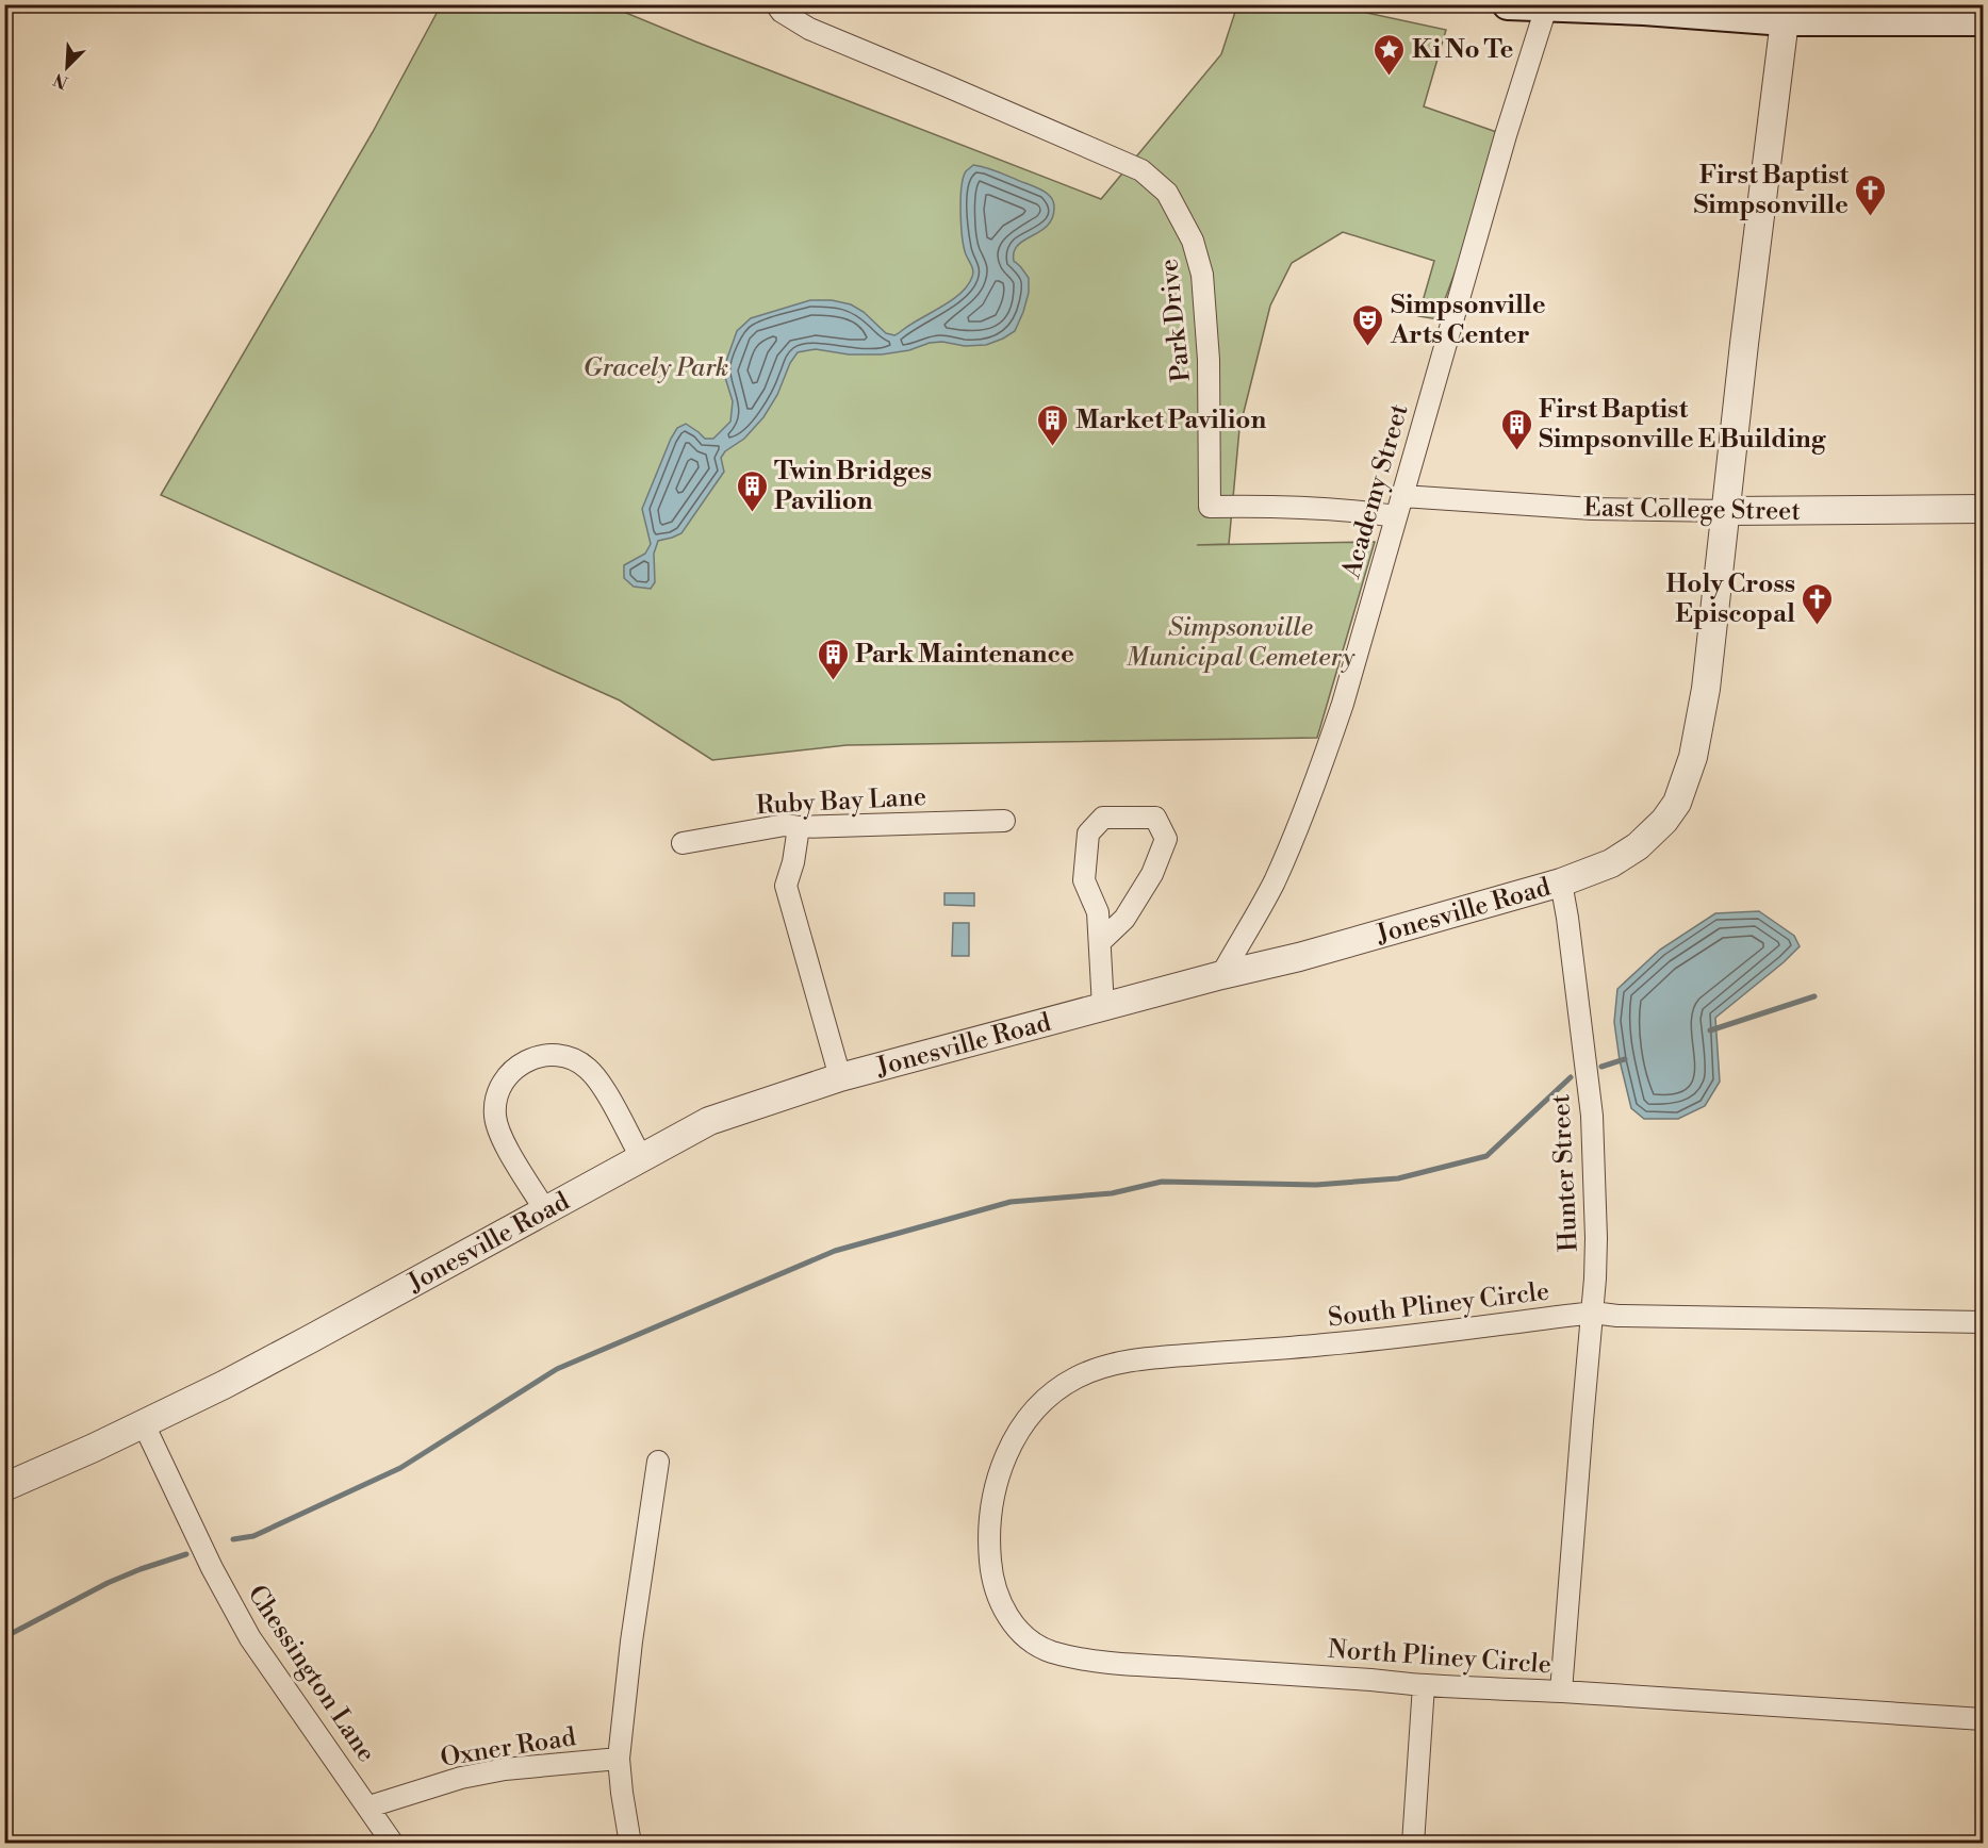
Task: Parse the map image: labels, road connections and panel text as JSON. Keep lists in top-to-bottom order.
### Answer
{
  "streets": {
    "street": [
      "Park Drive",
      "Academy Street",
      "East College Street",
      "Ruby Bay Lane",
      "Jonesville Road",
      "Hunter Street",
      "South Pliney Circle",
      "North Pliney Circle",
      "Chessington Lane",
      "Oxner Road"
    ]
  },
  "crossings": [
    ["Park Drive", "Academy Street"],
    ["Park Drive", "East College Street"],
    ["Academy Street", "East College Street"],
    ["Academy Street", "Jonesville Road"],
    ["East College Street", "Jonesville Road"],
    ["Jonesville Road", "Hunter Street"],
    ["Jonesville Road", "Chessington Lane"],
    ["Hunter Street", "South Pliney Circle"],
    ["Hunter Street", "North Pliney Circle"],
    ["South Pliney Circle", "North Pliney Circle"],
    ["Chessington Lane", "Oxner Road"]
  ],
  "parks": ["Gracely Park", "Simpsonville Municipal Cemetery"],
  "places": {
    "place": ["Ki No Te"],
    "church": ["First Baptist Simpsonville", "Holy Cross Episcopal"],
    "theatre": ["Simpsonville Arts Center"],
    "building": [
      "Market Pavilion",
      "First Baptist Simpsonville E Building",
      "Twin Bridges Pavilion",
      "Park Maintenance"
    ]
  },
  "north": "bottom left"
}
